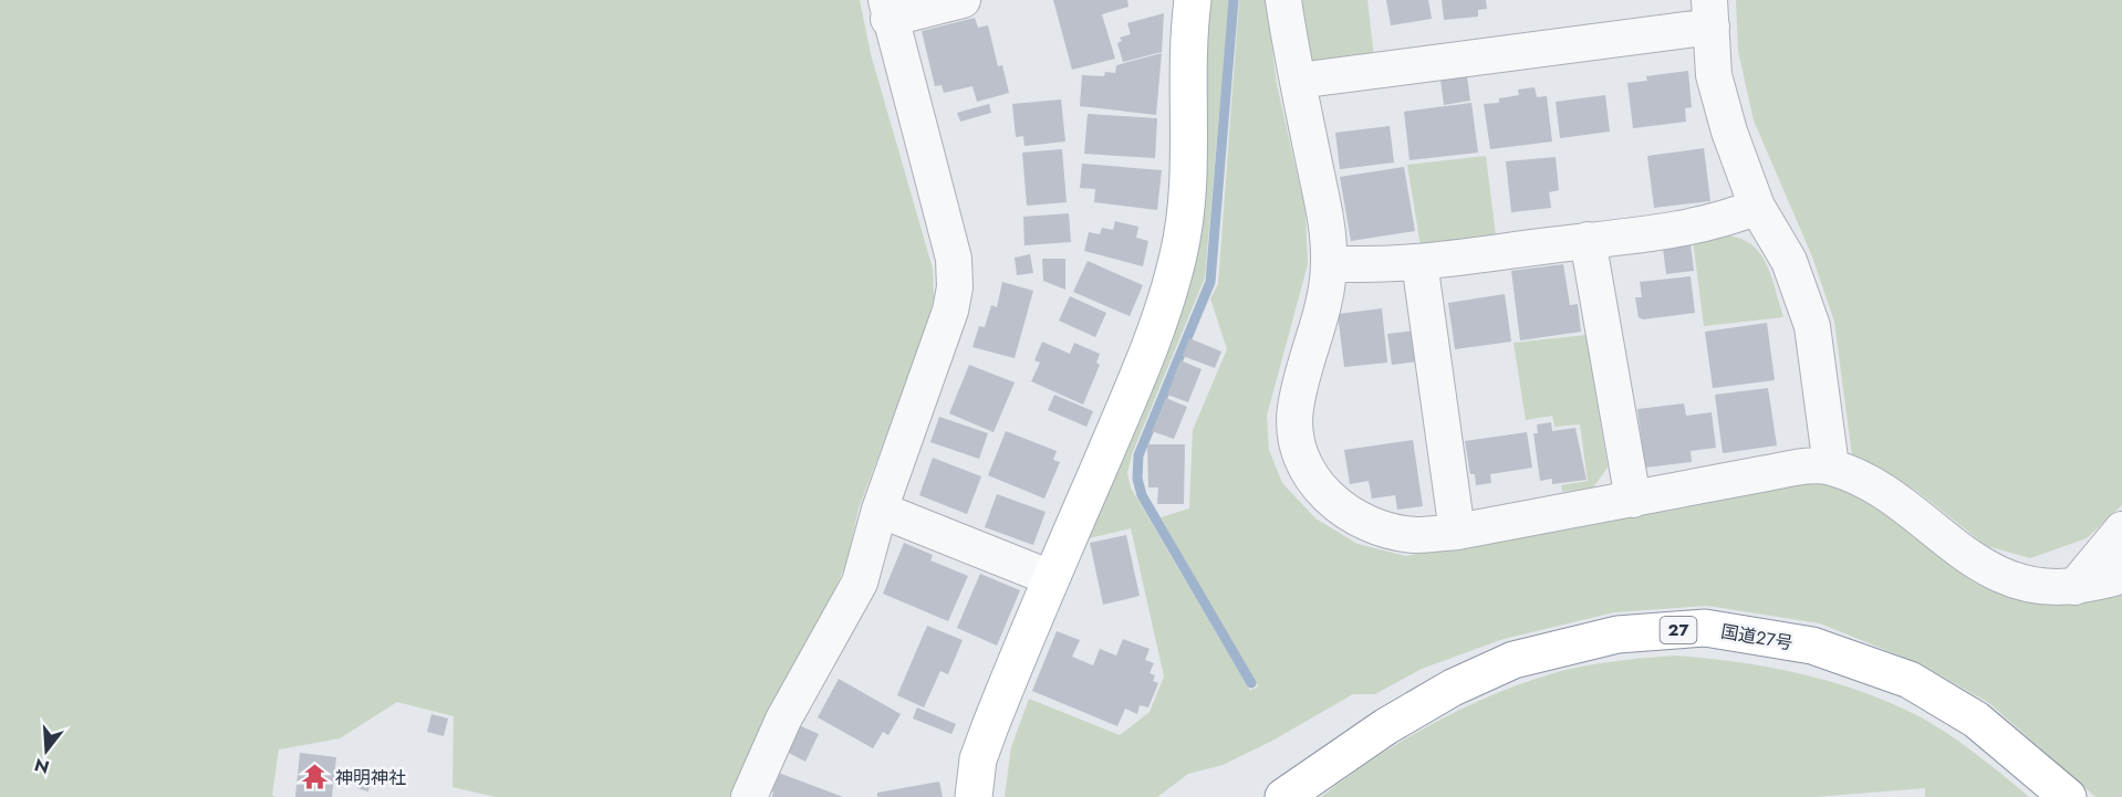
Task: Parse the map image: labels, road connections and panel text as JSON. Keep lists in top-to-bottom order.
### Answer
{
  "streets": {
    "main road": ["27", "国道27号"]
  },
  "places": {
    "temple": ["神明神社"]
  },
  "north": "bottom"
}
